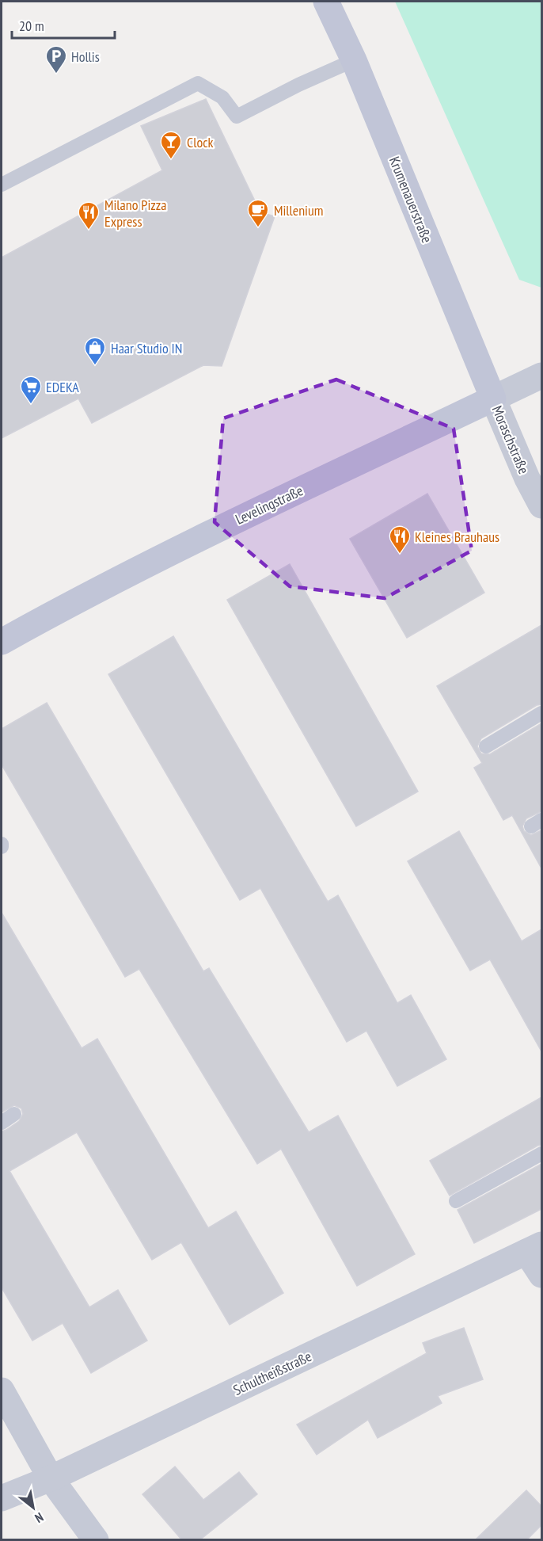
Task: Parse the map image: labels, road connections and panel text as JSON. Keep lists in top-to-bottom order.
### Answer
{
  "streets": {
    "street": [
      "Krumenauerstraße",
      "Moraschstraße",
      "Levelingstraße",
      "Schultheißstraße"
    ]
  },
  "crossings": [
    ["Krumenauerstraße", "Moraschstraße"],
    ["Krumenauerstraße", "Levelingstraße"],
    ["Moraschstraße", "Levelingstraße"]
  ],
  "places": {
    "parking": ["Hollis"],
    "bar": ["Clock"],
    "cafe": ["Millenium"],
    "restaurant": ["Milano Pizza Express", "Kleines Brauhaus"],
    "shop": ["Haar Studio IN"],
    "supermarket": ["EDEKA"]
  },
  "scale_bar": "20 m",
  "north": "bottom right"
}
